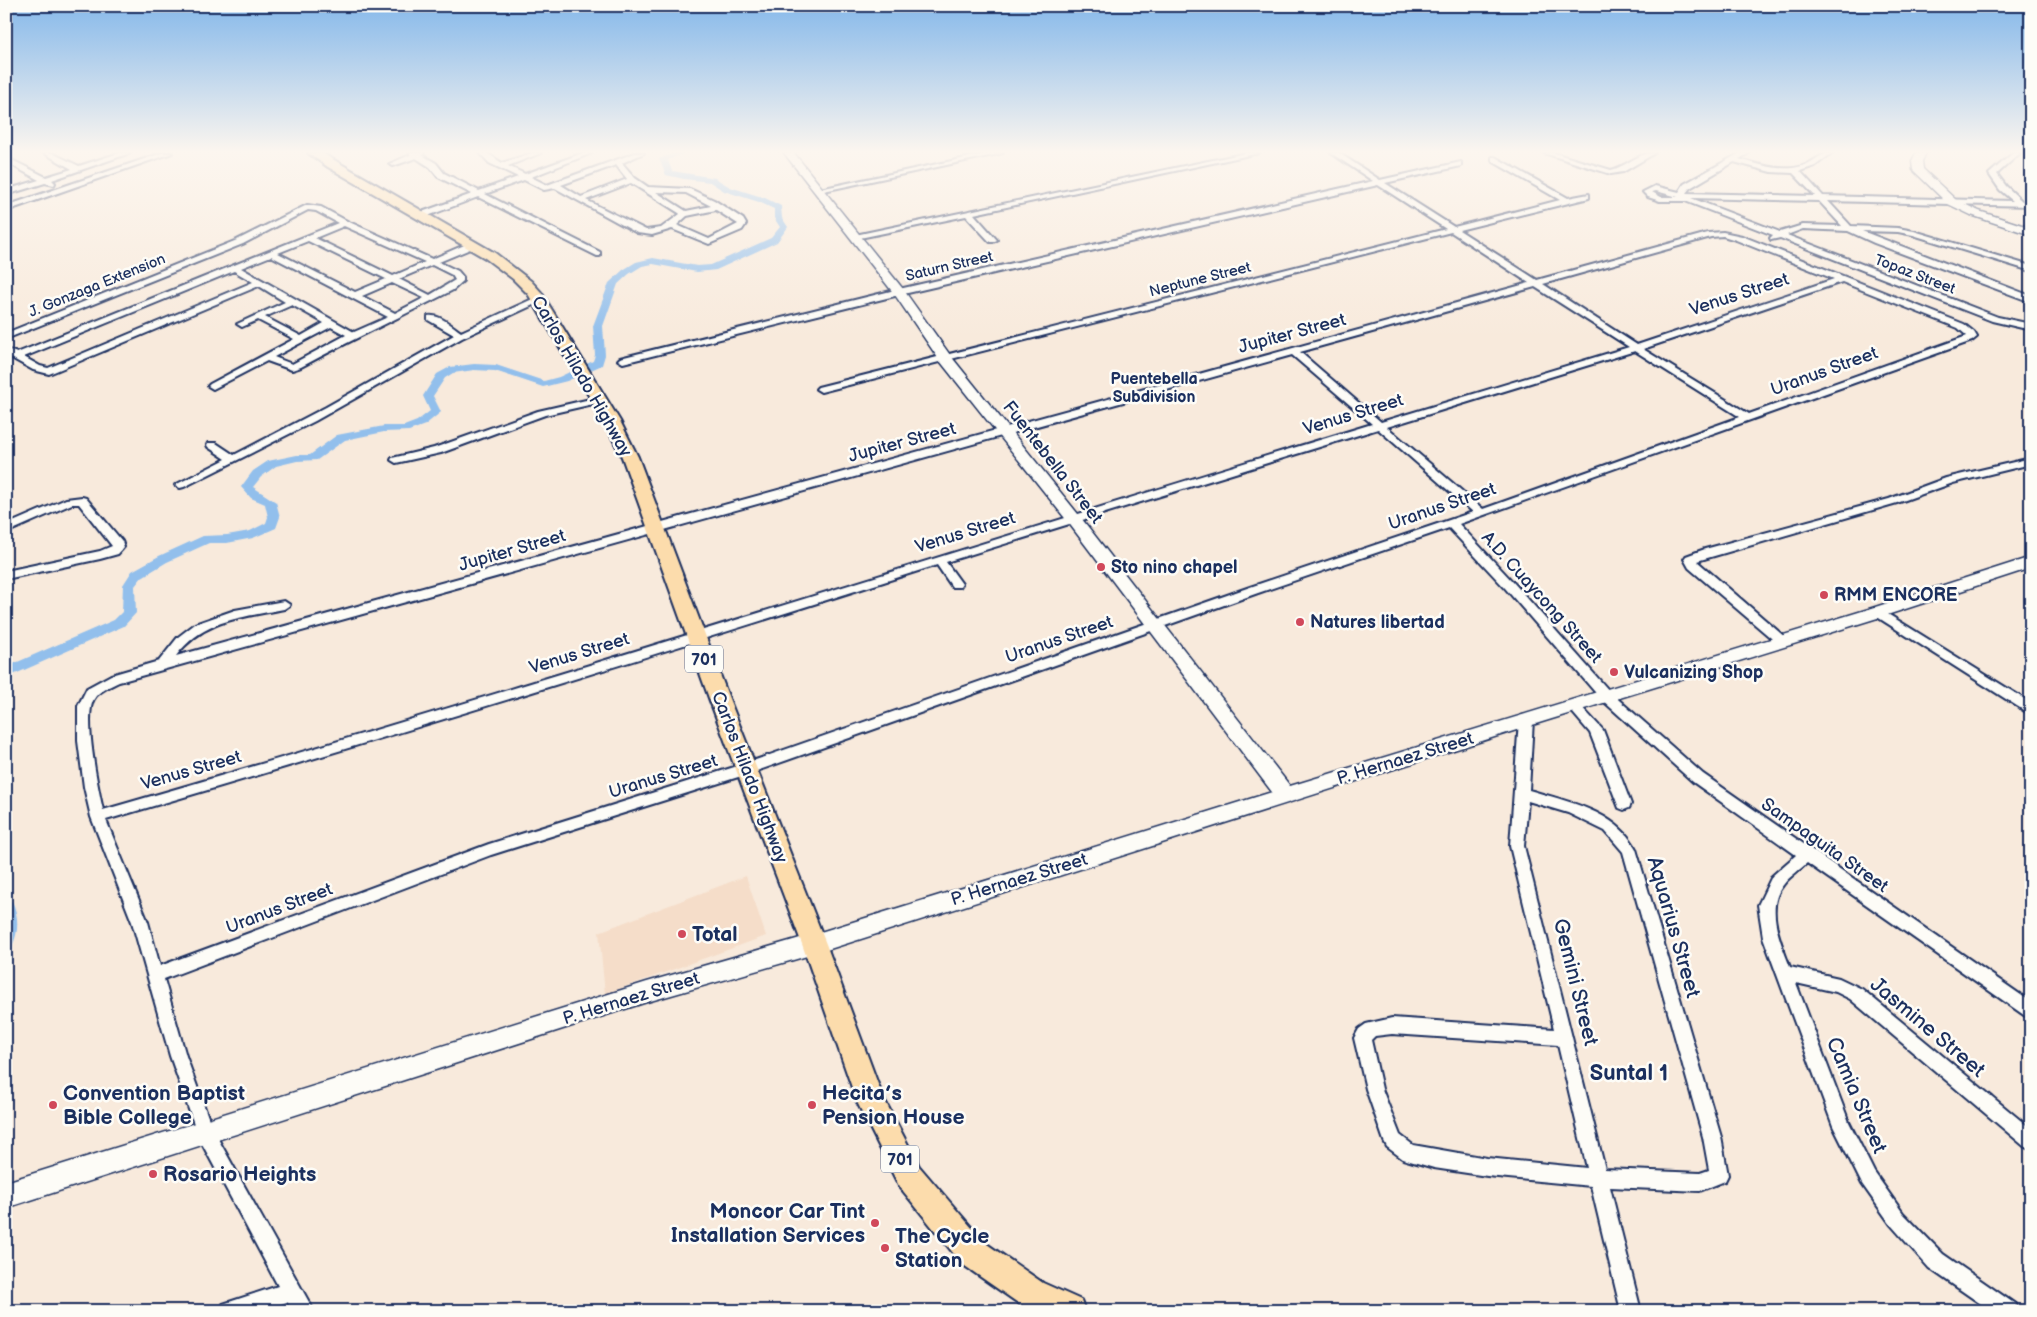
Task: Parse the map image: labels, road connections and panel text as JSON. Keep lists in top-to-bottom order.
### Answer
{
  "streets": {
    "main road": [
      "Carlos Hilado Highway",
      "Fuentebella Street",
      "701",
      "P. Hernaez Street"
    ],
    "street": [
      "Saturn Street",
      "Topaz Street",
      "Neptune Street",
      "J. Gonzaga Extension",
      "Venus Street",
      "Jupiter Street",
      "Uranus Street",
      "A.D. Cuaycong Street",
      "Sampaguita Street",
      "Aquarius Street",
      "Gemini Street",
      "Jasmine Street",
      "Camia Street"
    ]
  },
  "crossings": [
    ["Saturn Street", "Fuentebella Street"],
    ["Neptune Street", "Fuentebella Street"],
    ["Venus Street", "Jupiter Street"],
    ["Venus Street", "Uranus Street"],
    ["Venus Street", "Carlos Hilado Highway"],
    ["Venus Street", "Fuentebella Street"],
    ["Jupiter Street", "Carlos Hilado Highway"],
    ["Jupiter Street", "Fuentebella Street"],
    ["Uranus Street", "Carlos Hilado Highway"],
    ["Uranus Street", "Fuentebella Street"],
    ["Uranus Street", "A.D. Cuaycong Street"],
    ["Carlos Hilado Highway", "P. Hernaez Street"],
    ["Fuentebella Street", "P. Hernaez Street"],
    ["A.D. Cuaycong Street", "P. Hernaez Street"],
    ["A.D. Cuaycong Street", "Sampaguita Street"],
    ["P. Hernaez Street", "Sampaguita Street"],
    ["P. Hernaez Street", "Gemini Street"],
    ["Sampaguita Street", "Camia Street"],
    ["Aquarius Street", "Gemini Street"],
    ["Jasmine Street", "Camia Street"]
  ],
  "districts": ["Puentebella Subdivision", "Suntal 1"],
  "places": [
    "Sto nino chapel",
    "RMM ENCORE",
    "Natures libertad",
    "Vulcanizing Shop",
    "Total",
    "Convention Baptist Bible College",
    "Hecita’s Pension House",
    "Rosario Heights",
    "Moncor Car Tint Installation Services",
    "The Cycle Station"
  ]
}
